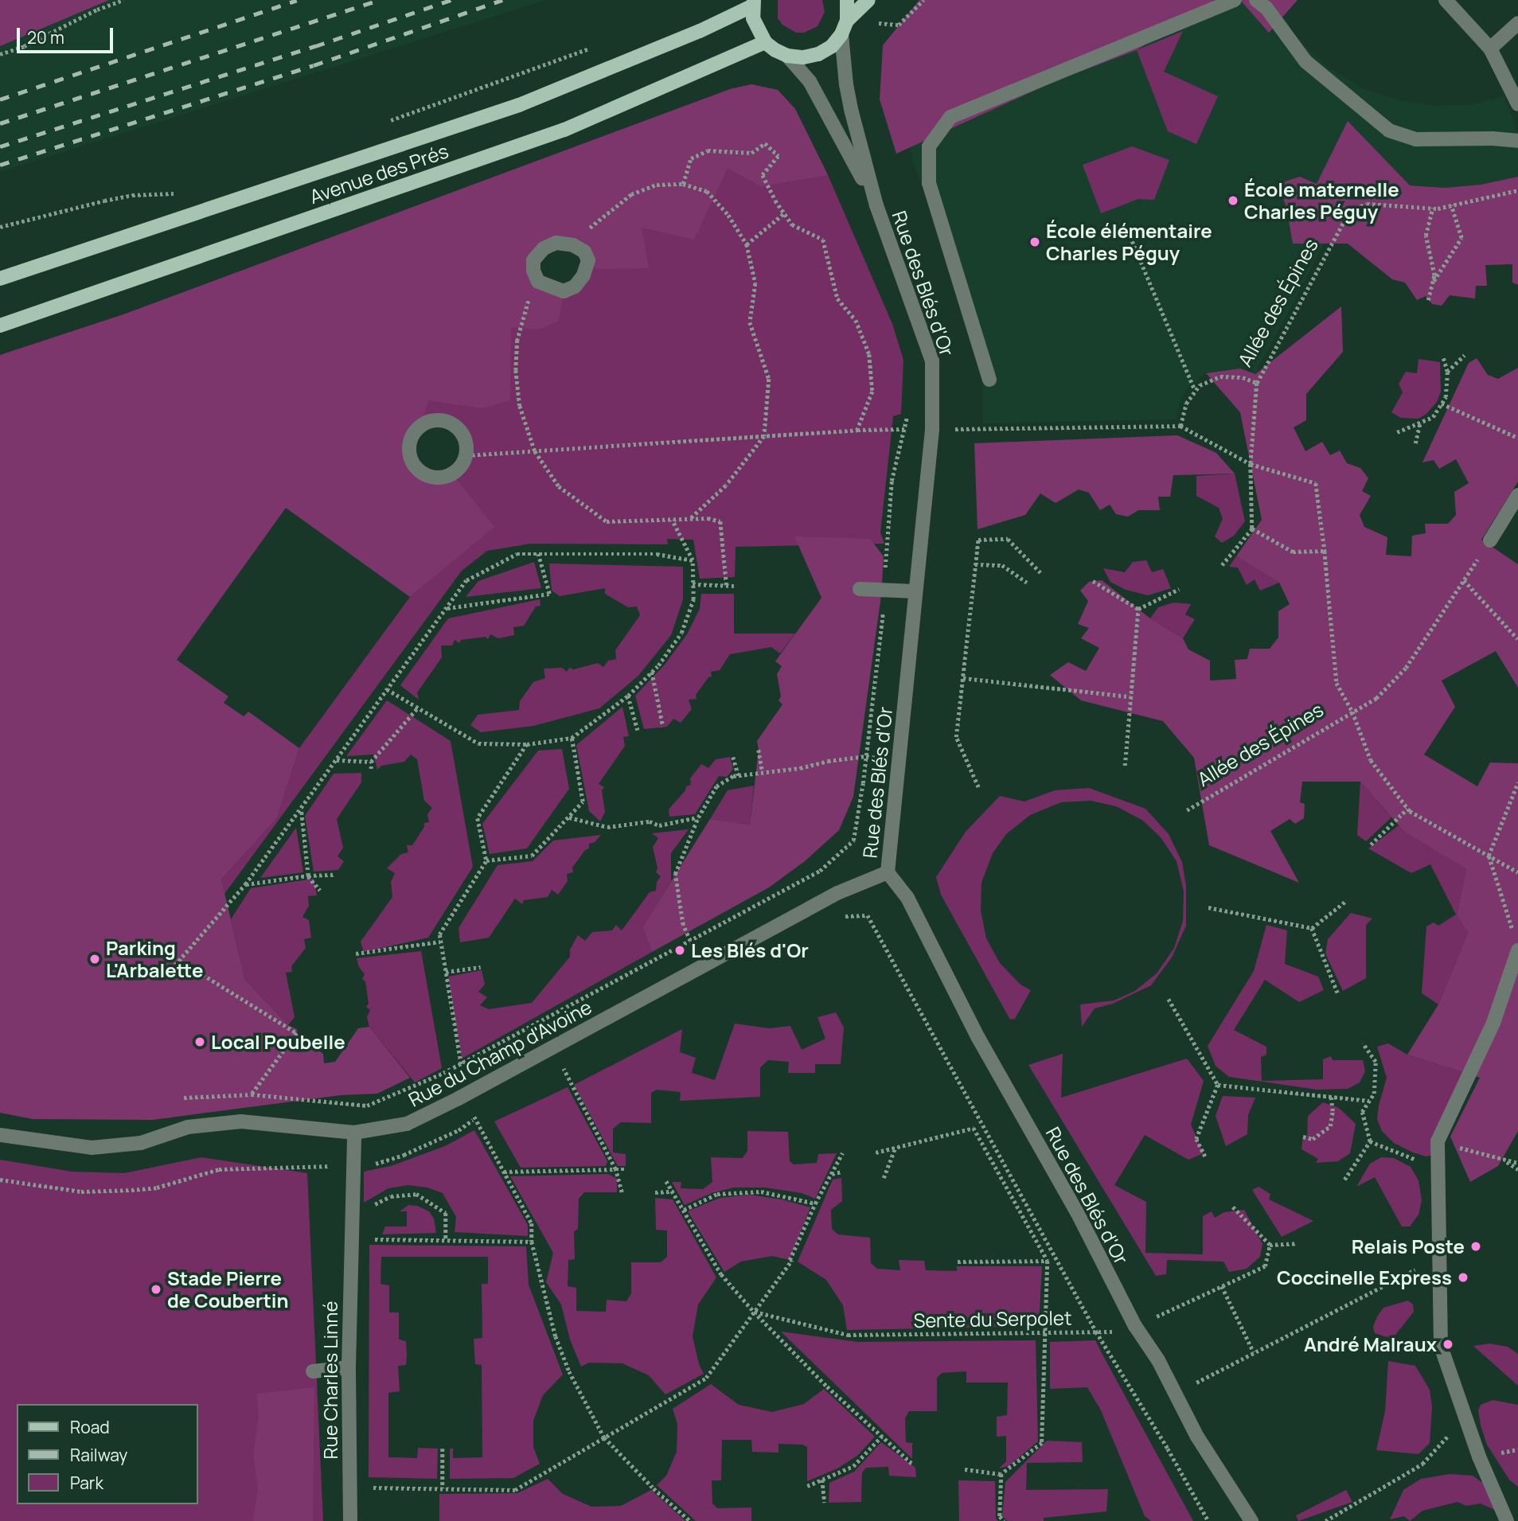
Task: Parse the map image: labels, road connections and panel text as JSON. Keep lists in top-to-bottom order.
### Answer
{
  "streets": {
    "main road": ["Avenue des Prés"],
    "street": ["Rue des Blés d'Or", "Rue du Champ d'Avoine", "Rue Charles Linné"],
    "path": ["Allée des Épines", "Sente du Serpolet"]
  },
  "crossings": [
    ["Rue des Blés d'Or", "Rue du Champ d'Avoine"],
    ["Rue des Blés d'Or", "Sente du Serpolet"],
    ["Rue du Champ d'Avoine", "Rue Charles Linné"]
  ],
  "places": [
    "École maternelle Charles Péguy",
    "École élémentaire Charles Péguy",
    "Les Blés d'Or",
    "Parking L'Arbalette",
    "Local Poubelle",
    "Relais Poste",
    "Coccinelle Express",
    "Stade Pierre de Coubertin",
    "André Malraux"
  ],
  "legend": ["Road", "Railway", "Park"],
  "scale_bar": "20 m"
}
